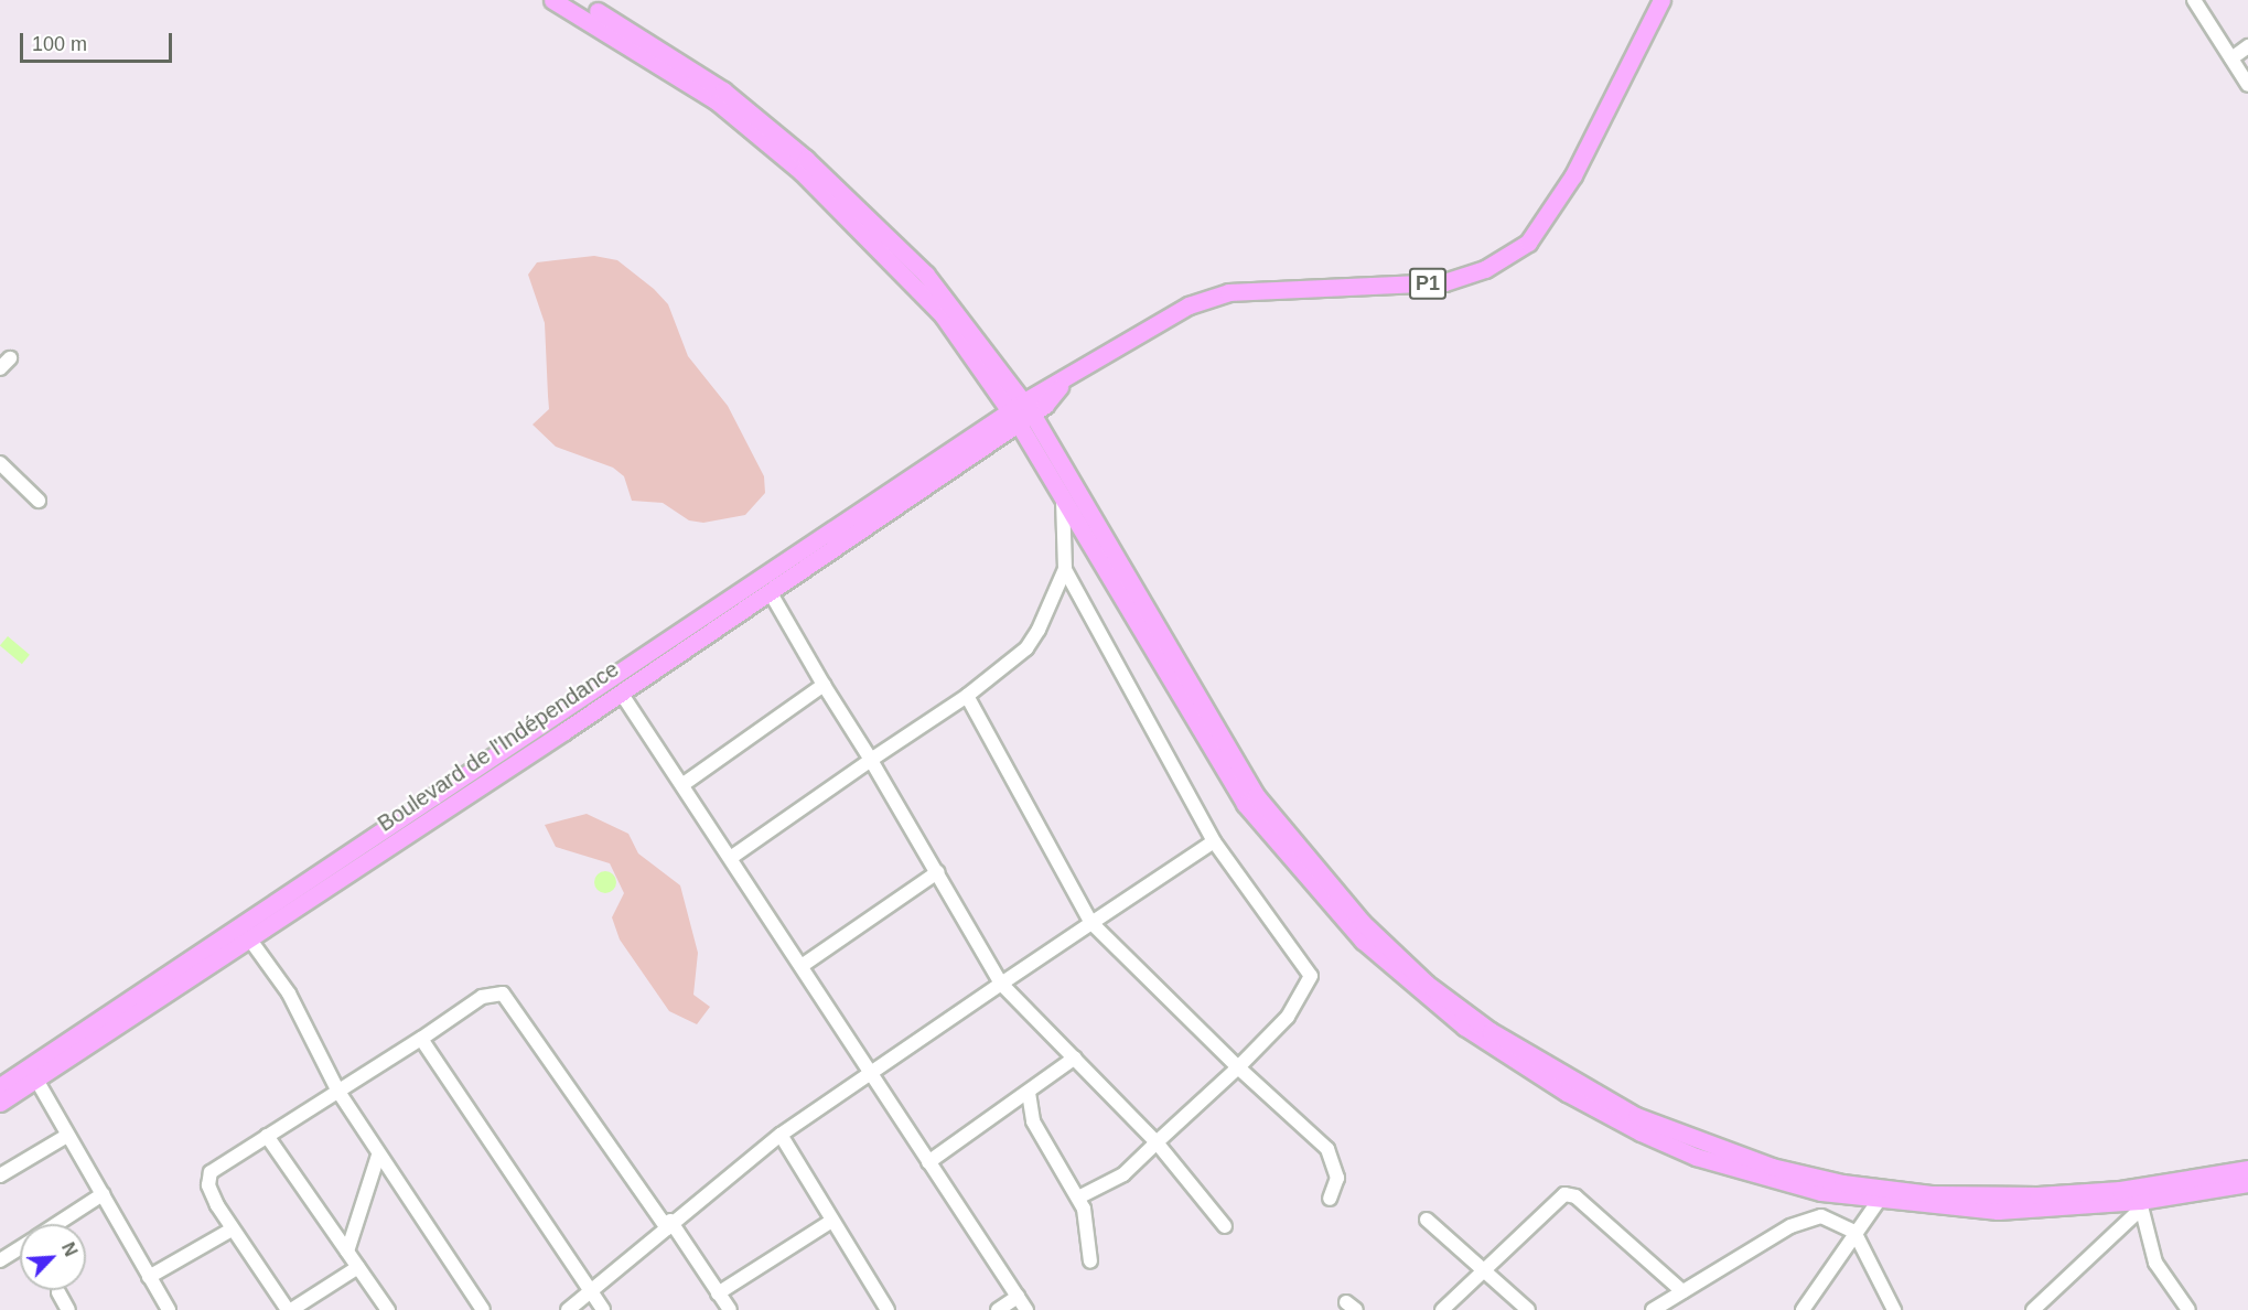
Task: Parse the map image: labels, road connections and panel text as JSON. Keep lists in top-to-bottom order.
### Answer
{
  "streets": {
    "main road": ["P1", "Boulevard de l'Indépendance"]
  },
  "crossings": [
    ["P1", "Boulevard de l'Indépendance"]
  ],
  "scale_bar": "100 m",
  "north": "top right"
}
